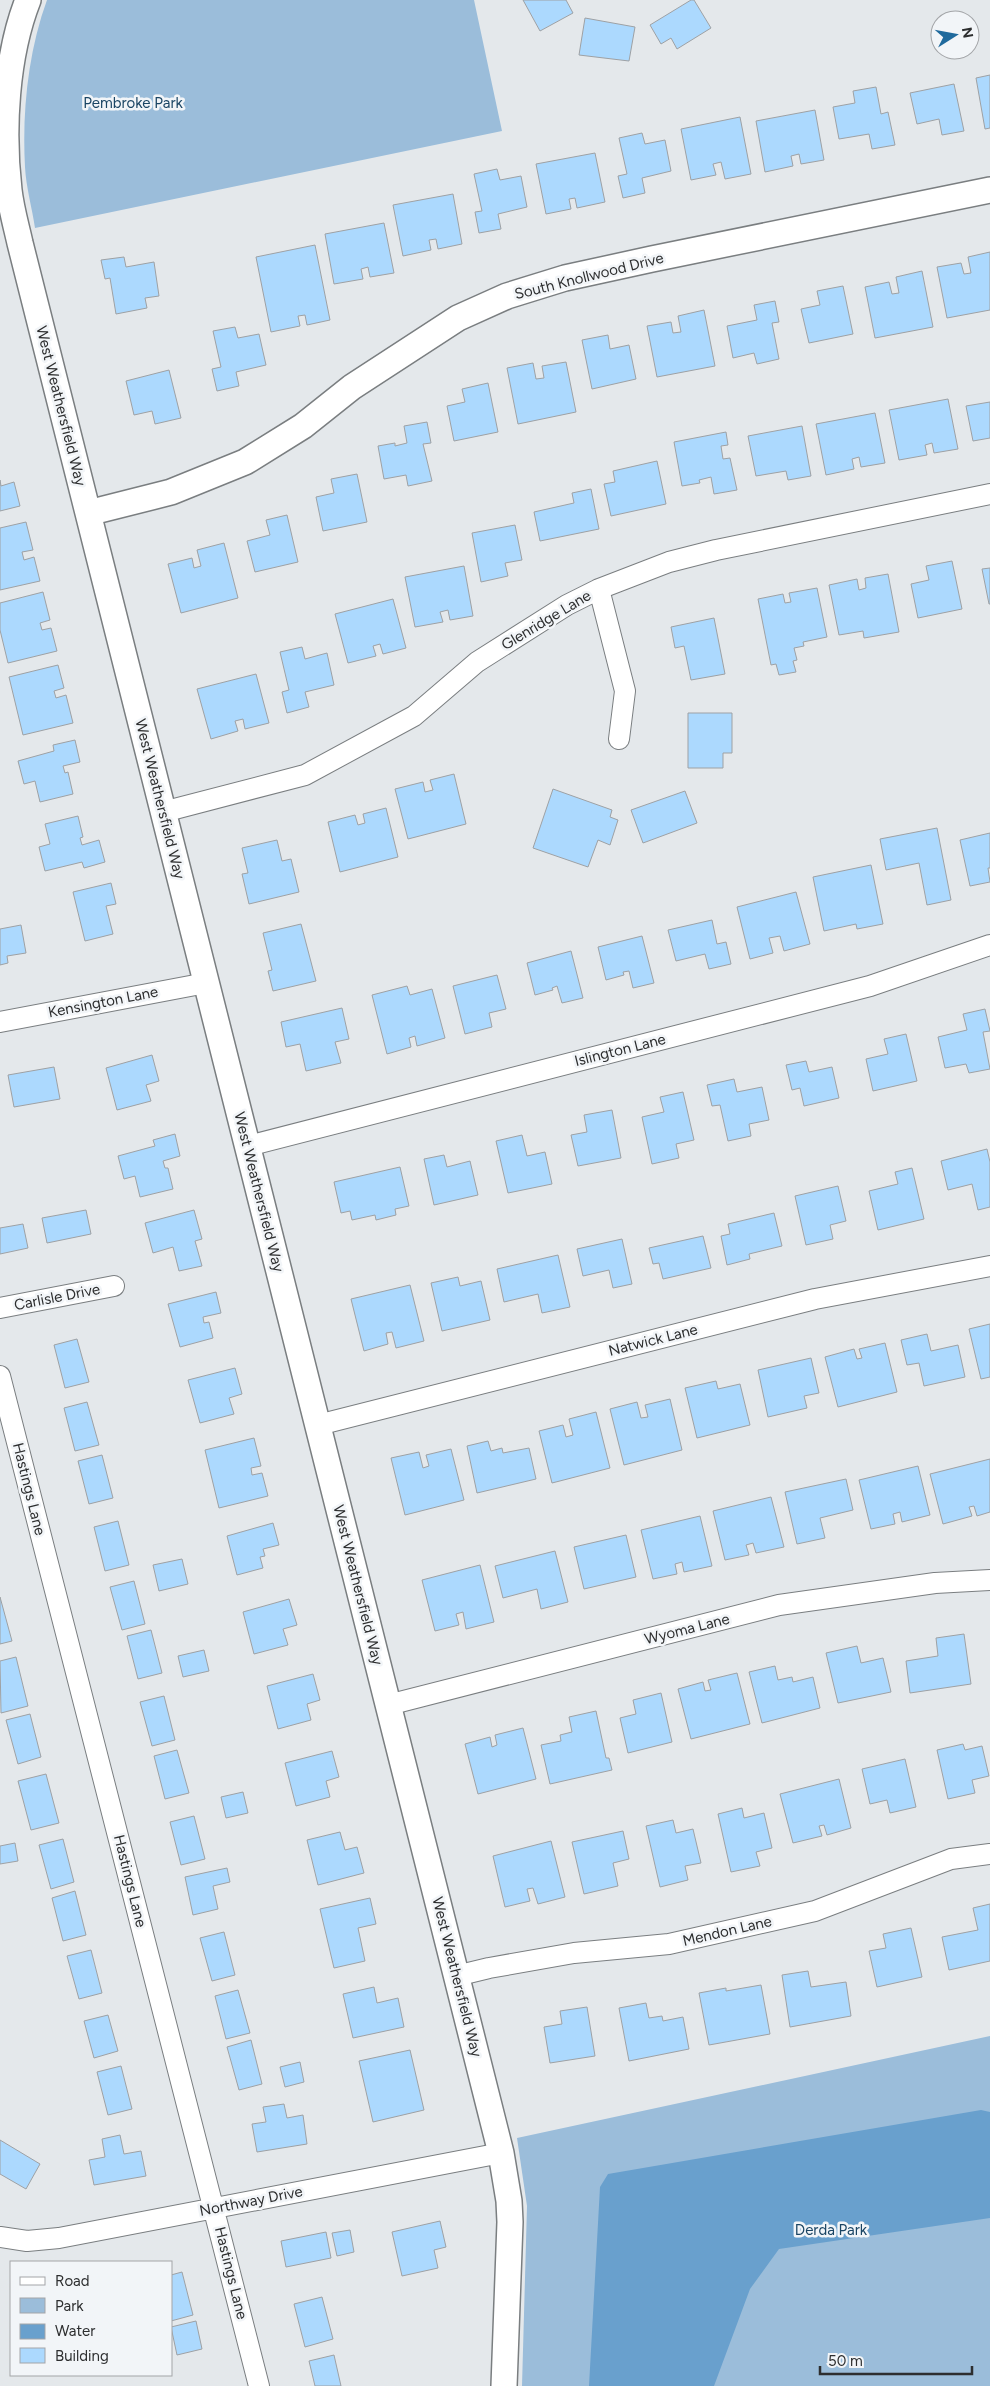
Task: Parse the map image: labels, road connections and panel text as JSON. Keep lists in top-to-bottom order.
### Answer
{
  "streets": {
    "street": [
      "South Knollwood Drive",
      "West Weathersfield Way",
      "Glenridge Lane",
      "Kensington Lane",
      "Islington Lane",
      "Carlisle Drive",
      "Natwick Lane",
      "Hastings Lane",
      "Wyoma Lane",
      "Mendon Lane",
      "Northway Drive"
    ]
  },
  "crossings": [
    ["South Knollwood Drive", "West Weathersfield Way"],
    ["West Weathersfield Way", "Glenridge Lane"],
    ["West Weathersfield Way", "Kensington Lane"],
    ["West Weathersfield Way", "Islington Lane"],
    ["West Weathersfield Way", "Natwick Lane"],
    ["West Weathersfield Way", "Wyoma Lane"],
    ["West Weathersfield Way", "Mendon Lane"],
    ["West Weathersfield Way", "Northway Drive"],
    ["Hastings Lane", "Northway Drive"]
  ],
  "parks": ["Pembroke Park", "Derda Park"],
  "legend": [
    "Road",
    "Park",
    "Water",
    "Building"
  ],
  "scale_bar": "50 m",
  "north": "right"
}
